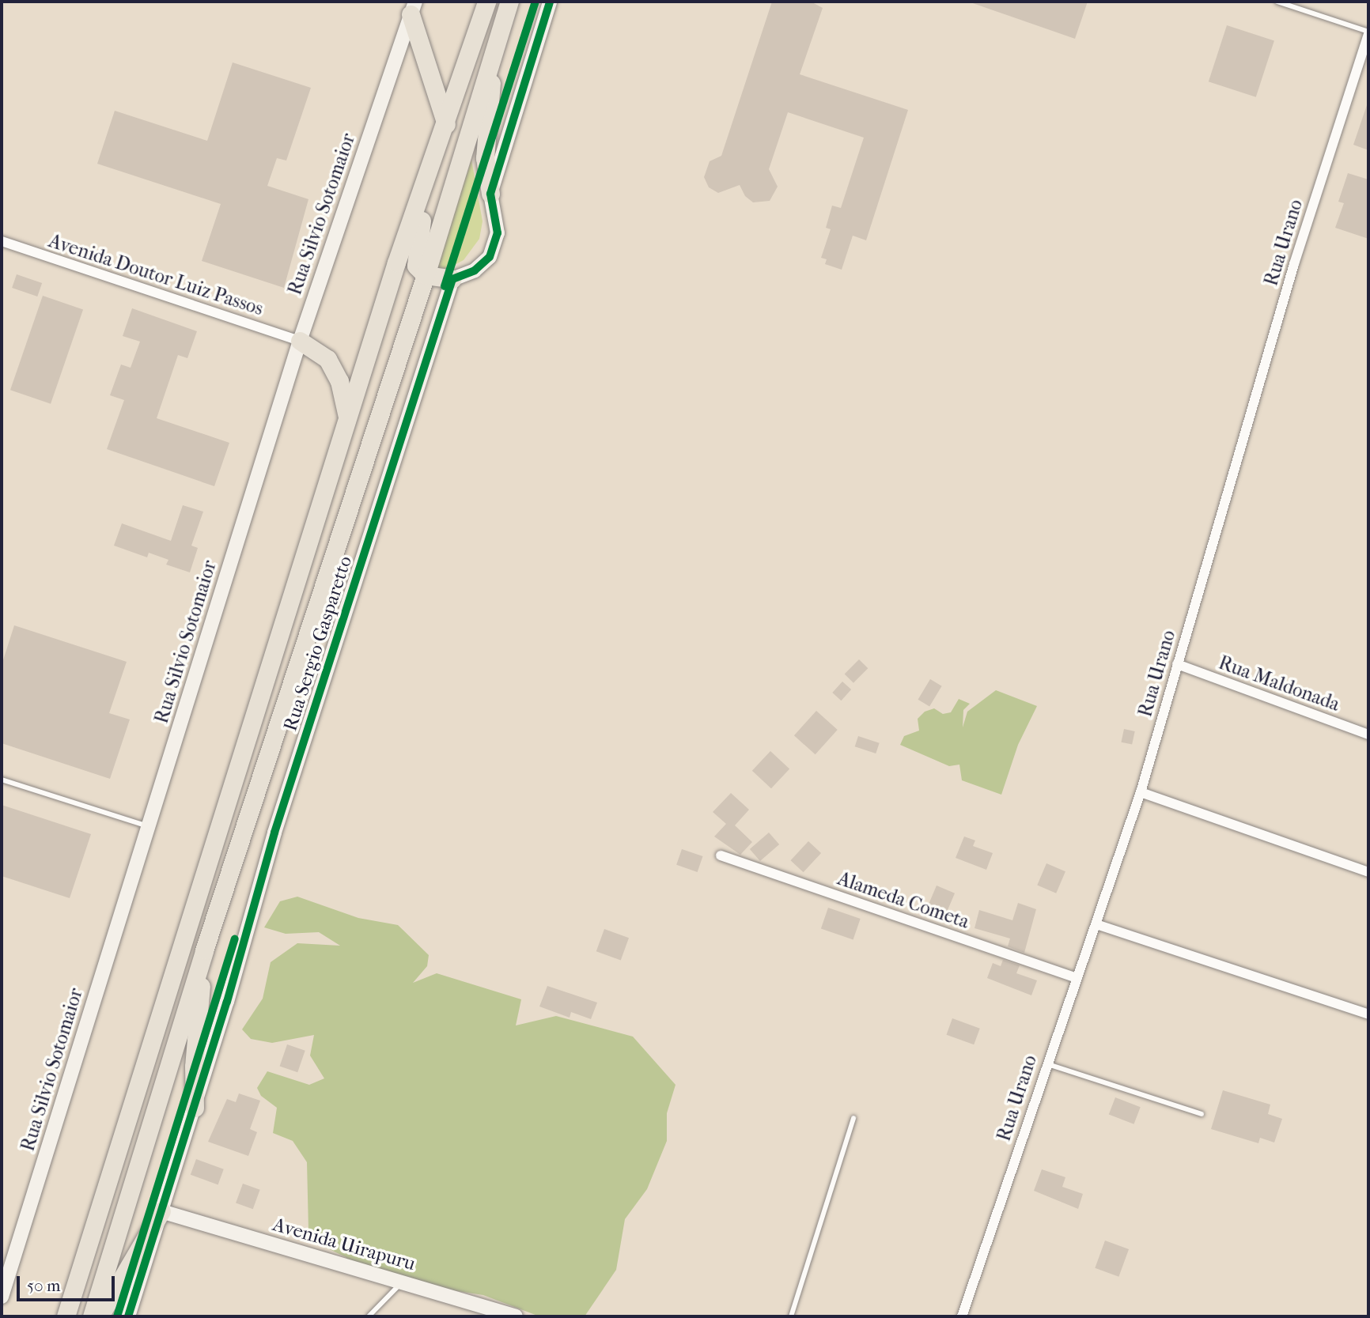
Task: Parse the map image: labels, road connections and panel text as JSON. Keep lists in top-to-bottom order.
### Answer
{
  "streets": {
    "street": [
      "Rua Silvio Sotomaior",
      "Rua Urano",
      "Avenida Doutor Luiz Passos",
      "Rua Sergio Gasparetto",
      "Rua Maldonada",
      "Alameda Cometa",
      "Avenida Uirapuru"
    ]
  },
  "crossings": [
    ["Rua Silvio Sotomaior", "Avenida Doutor Luiz Passos"],
    ["Rua Urano", "Rua Maldonada"],
    ["Rua Urano", "Alameda Cometa"],
    ["Rua Sergio Gasparetto", "Avenida Uirapuru"]
  ],
  "scale_bar": "50 m"
}
